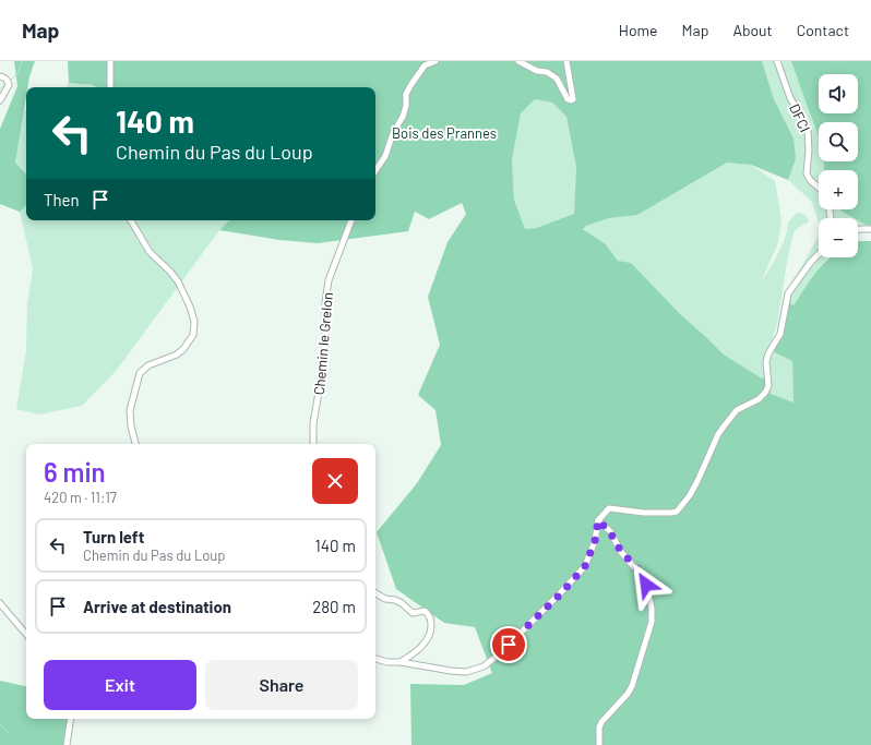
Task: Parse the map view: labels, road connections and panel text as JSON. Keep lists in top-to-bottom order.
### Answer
{
  "streets": {
    "street": ["DFCI", "Chemin le Grelon"]
  },
  "parks": ["Bois des Prannes"],
  "page": {
    "header": "Map",
    "nav": [
      "Home",
      "Map",
      "About",
      "Contact"
    ],
    "map_buttons": ["+", "−"],
    "turn": ["140 m", "Chemin du Pas du Loup"],
    "then": "Then",
    "heading": ["6 min", "420 m · 11:17"],
    "list": [
      {
        "name": "Turn left",
        "note": "Chemin du Pas du Loup",
        "value": "140 m"
      },
      {
        "name": "Arrive at destination",
        "value": "280 m"
      }
    ],
    "buttons": ["Exit", "Share"]
  }
}
